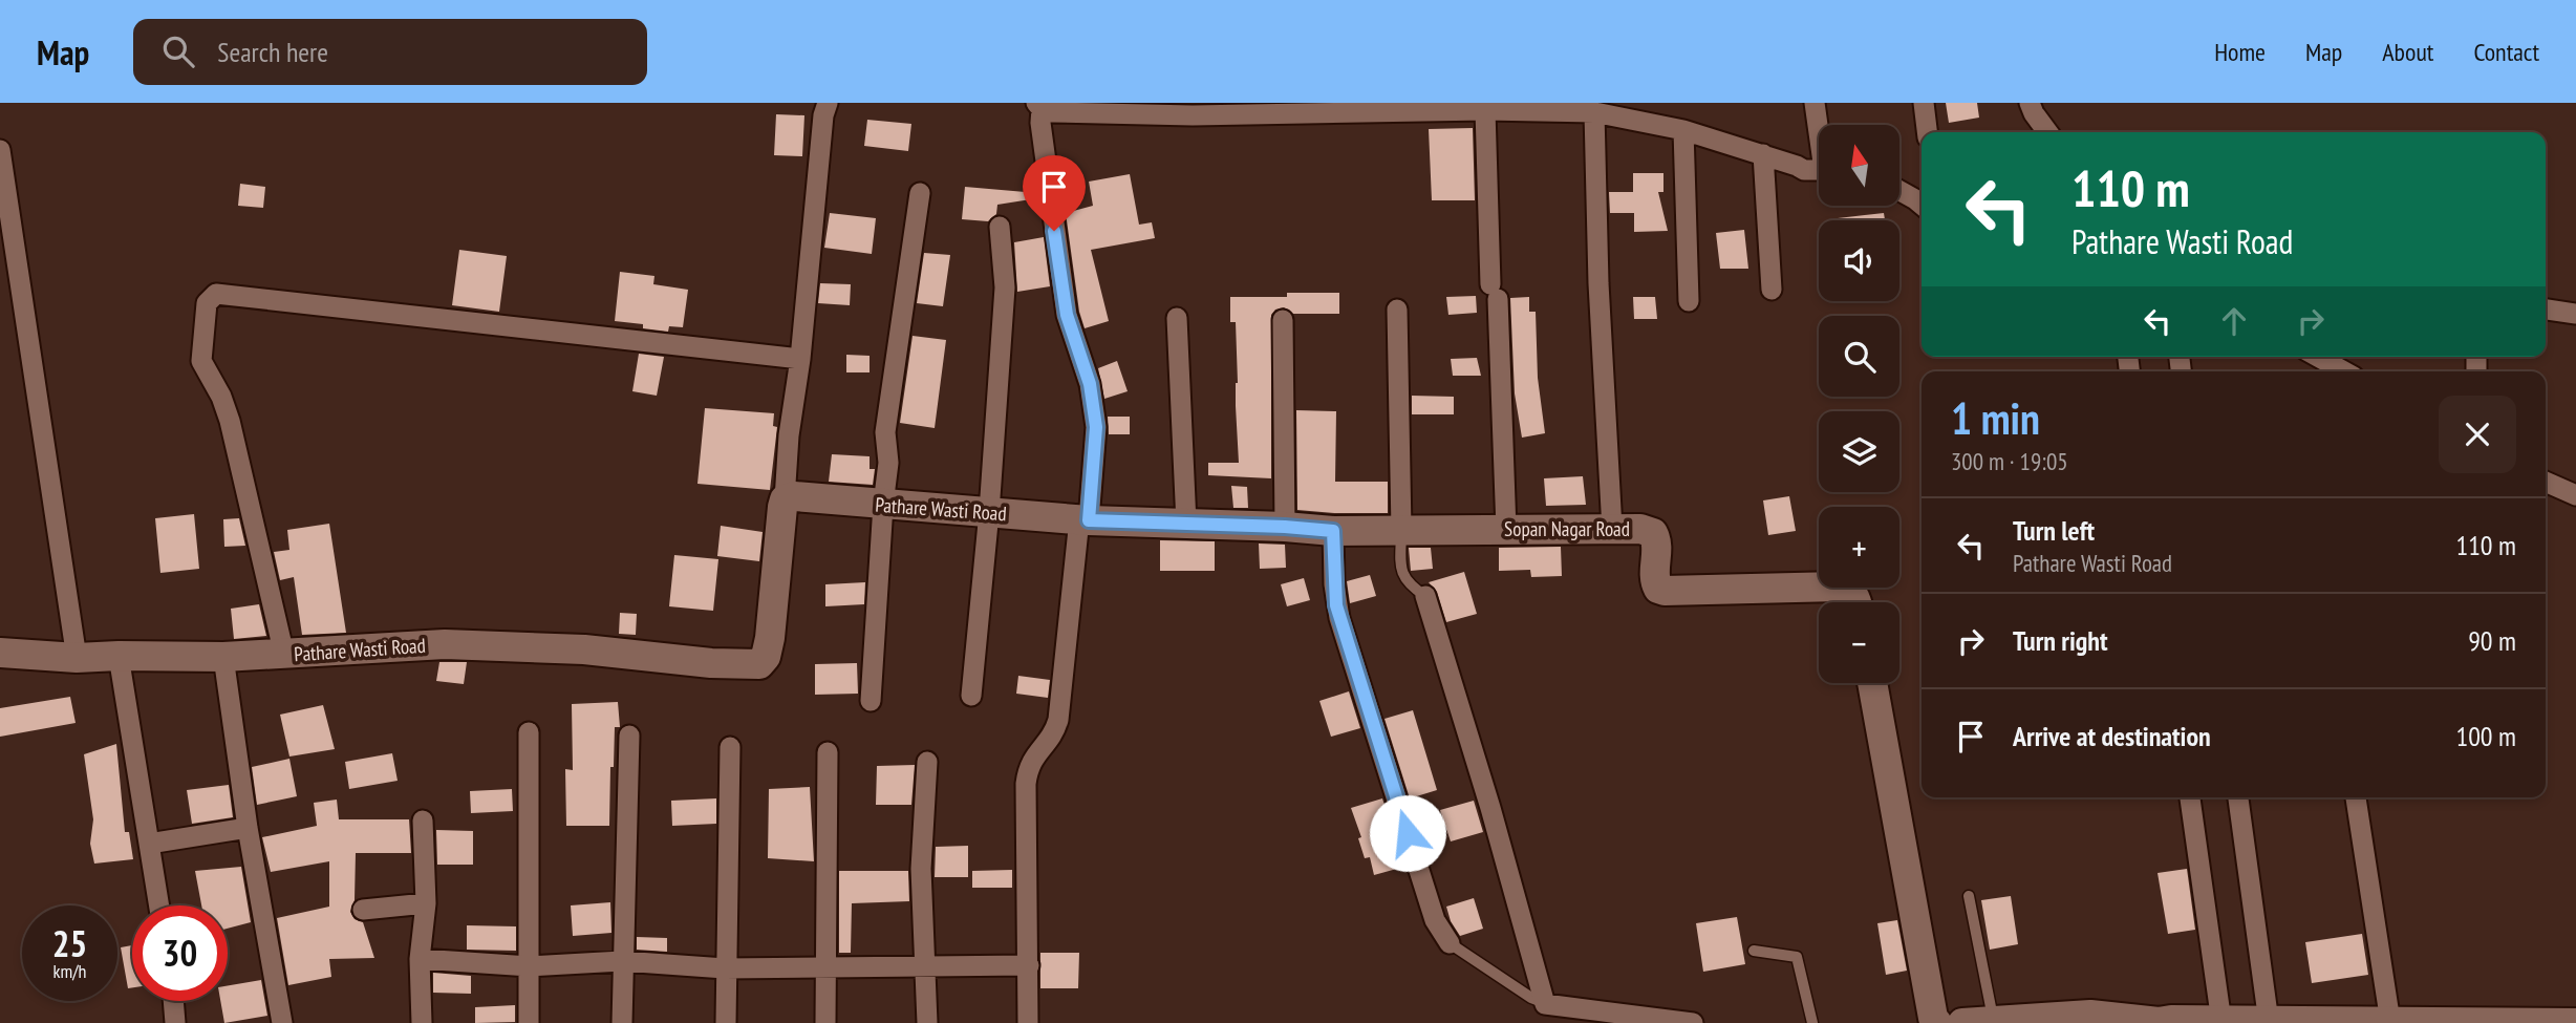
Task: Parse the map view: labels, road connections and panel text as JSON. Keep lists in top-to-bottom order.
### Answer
{
  "streets": {
    "street": ["Pathare Wasti Road", "Sopan Nagar Road"]
  },
  "crossings": [
    ["Pathare Wasti Road", "Sopan Nagar Road"]
  ],
  "north": "top",
  "page": {
    "header": "Map",
    "search": "Search here",
    "nav": [
      "Home",
      "Map",
      "About",
      "Contact"
    ],
    "map_buttons": ["+", "−"],
    "turn": ["110 m", "Pathare Wasti Road"],
    "heading": ["1 min", "300 m · 19:05"],
    "list": [
      {
        "name": "Turn left",
        "note": "Pathare Wasti Road",
        "value": "110 m"
      },
      {
        "name": "Turn right",
        "value": "90 m"
      },
      {
        "name": "Arrive at destination",
        "value": "100 m"
      }
    ],
    "speed": "25 km/h",
    "limit": "30"
  }
}
